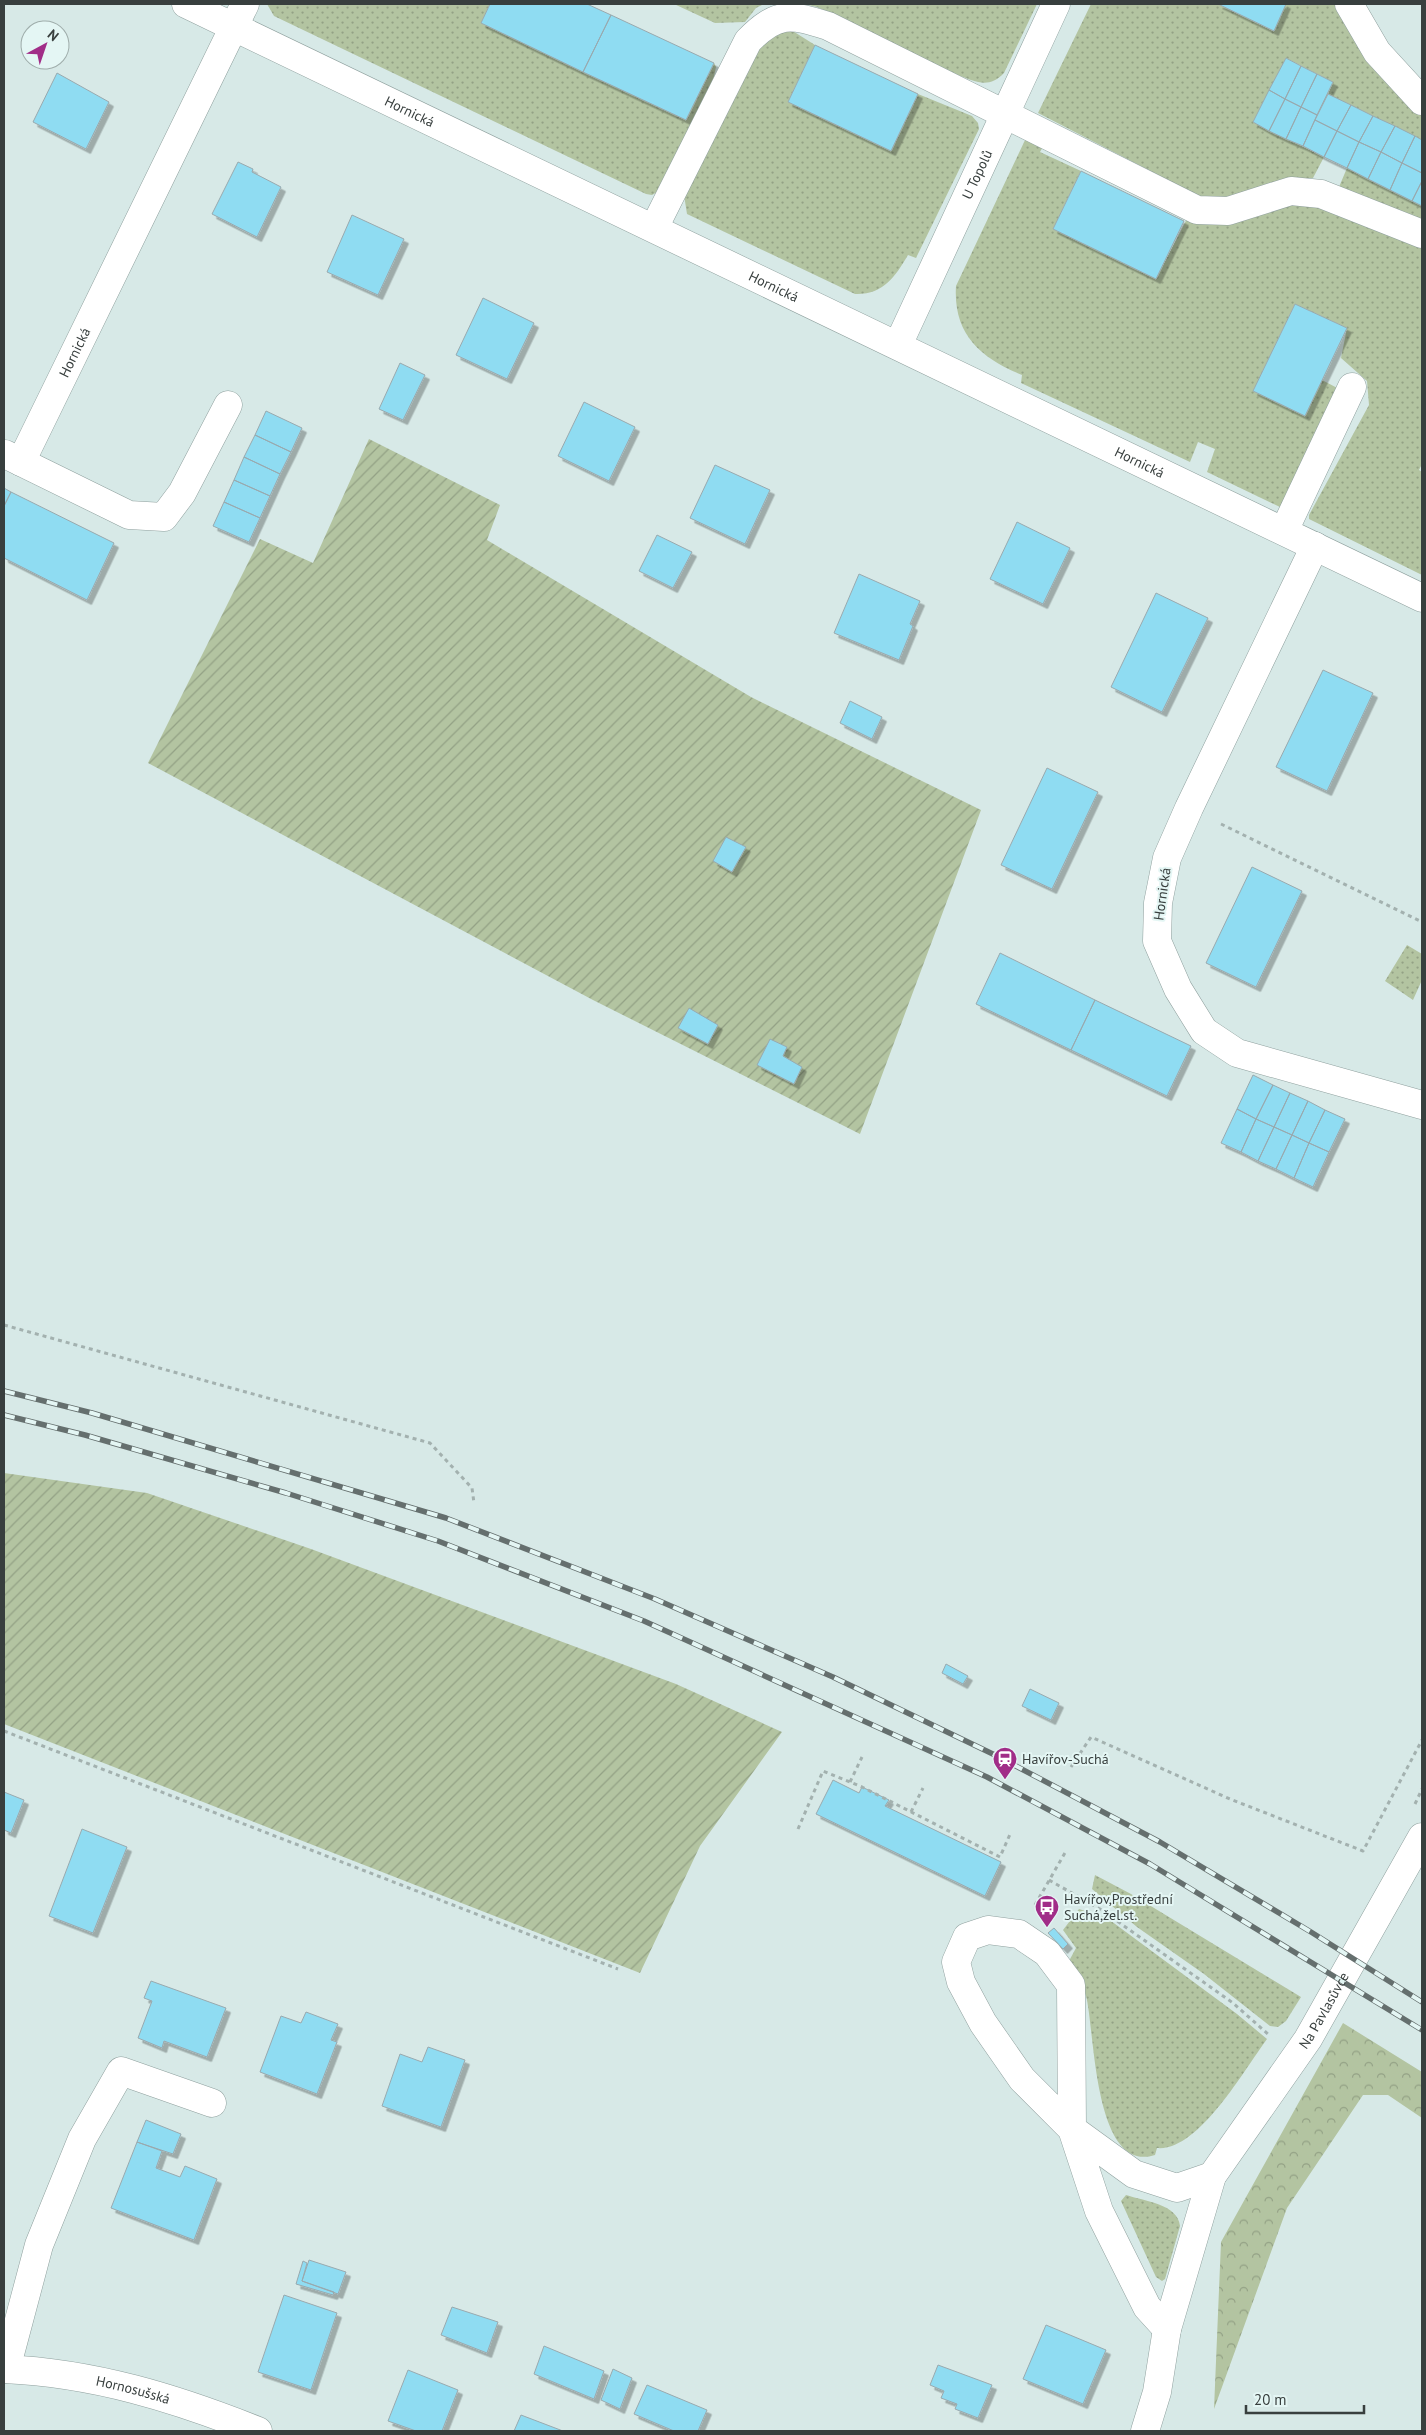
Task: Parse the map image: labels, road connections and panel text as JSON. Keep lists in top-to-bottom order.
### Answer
{
  "streets": {
    "street": [
      "Hornická",
      "U Topolů",
      "Na Pavlasůvce",
      "Hornosušská"
    ]
  },
  "crossings": [
    ["Hornická", "U Topolů"]
  ],
  "places": {
    "station": ["Havířov-Suchá"],
    "bus stop": ["Havířov,Prostřední Suchá,žel.st."]
  },
  "scale_bar": "20 m",
  "north": "top right"
}
